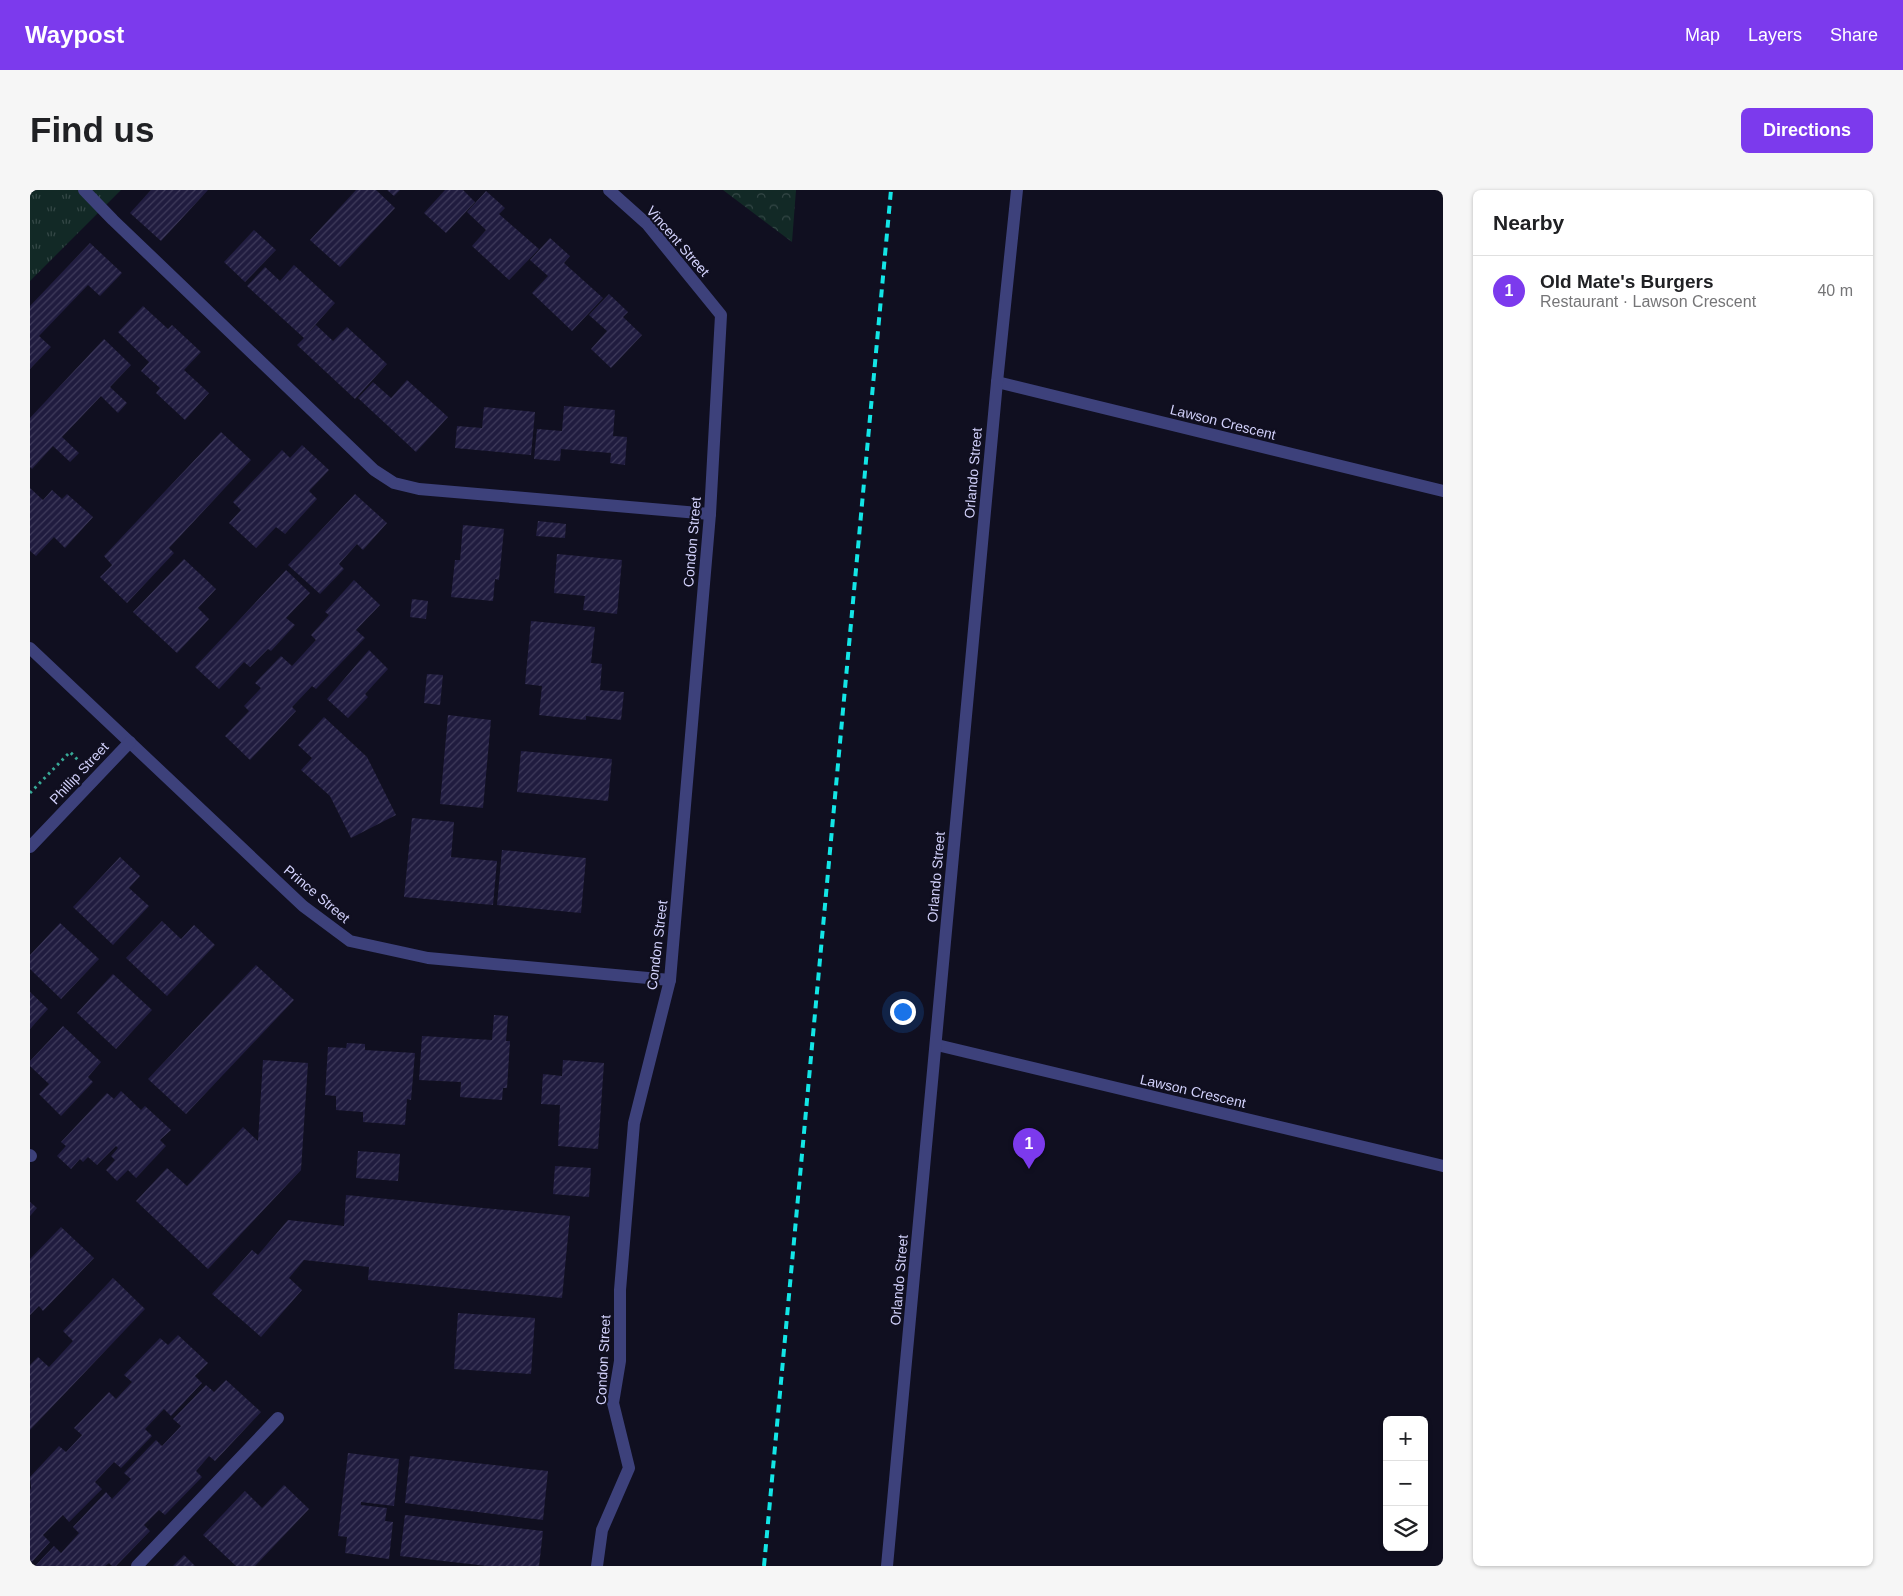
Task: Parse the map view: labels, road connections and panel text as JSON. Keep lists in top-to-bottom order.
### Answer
{
  "streets": {
    "street": [
      "Vincent Street",
      "Lawson Crescent",
      "Orlando Street",
      "Condon Street",
      "Phillip Street",
      "Prince Street"
    ]
  },
  "crossings": [
    ["Vincent Street", "Condon Street"],
    ["Lawson Crescent", "Orlando Street"],
    ["Condon Street", "Prince Street"],
    ["Phillip Street", "Prince Street"]
  ],
  "page": {
    "header": "Waypost",
    "nav": ["Map", "Layers", "Share"],
    "buttons": "Directions",
    "title": "Find us",
    "heading": "Nearby",
    "list": [
      {
        "mark": "1",
        "name": "Old Mate's Burgers",
        "note": "Restaurant · Lawson Crescent",
        "value": "40 m"
      }
    ],
    "pins": "1",
    "map_buttons": ["+", "−"]
  }
}
